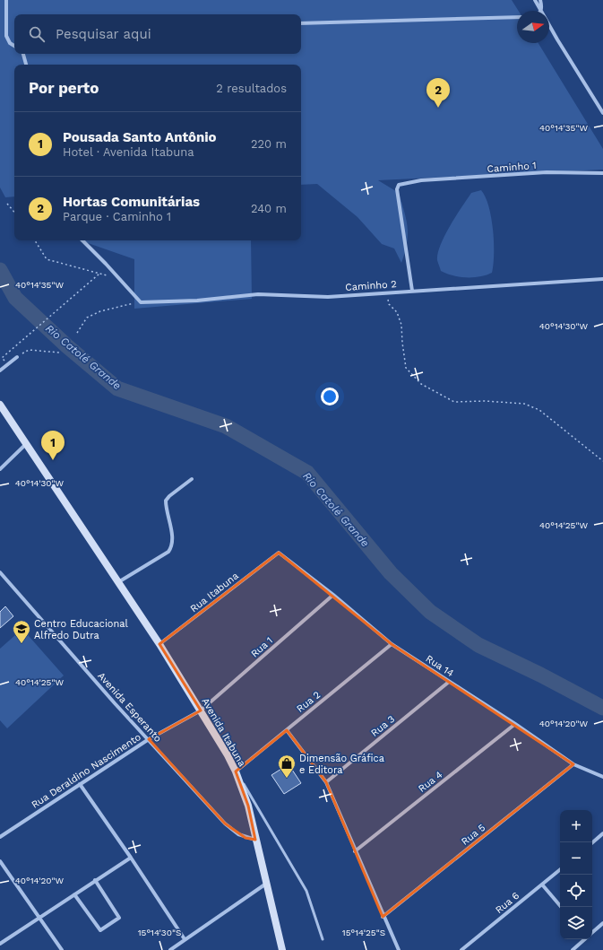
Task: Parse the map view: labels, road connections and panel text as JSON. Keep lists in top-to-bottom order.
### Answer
{
  "streets": {
    "main road": ["Avenida Itabuna"],
    "street": [
      "Caminho 1",
      "Caminho 2",
      "Rua Itabuna",
      "Rua 1",
      "Rua 14",
      "Rua 2",
      "Avenida Esperanto",
      "Rua 3",
      "Rua Deraldino Nascimento",
      "Rua 4",
      "Rua 5",
      "Rua 6"
    ]
  },
  "crossings": [
    ["Caminho 1", "Caminho 2"],
    ["Rua Itabuna", "Rua 14"],
    ["Rua Itabuna", "Avenida Itabuna"],
    ["Rua 1", "Rua 14"],
    ["Rua 1", "Avenida Itabuna"],
    ["Rua 1", "Rua Deraldino Nascimento"],
    ["Rua 14", "Rua 2"],
    ["Rua 14", "Rua 3"],
    ["Rua 14", "Rua 4"],
    ["Rua 14", "Rua 5"],
    ["Rua 2", "Avenida Itabuna"],
    ["Avenida Esperanto", "Avenida Itabuna"],
    ["Avenida Esperanto", "Rua Deraldino Nascimento"],
    ["Avenida Itabuna", "Rua Deraldino Nascimento"]
  ],
  "water": ["Rio Catolé Grande"],
  "places": {
    "school or university": ["Centro Educacional Alfredo Dutra"],
    "shop": ["Dimensão Gráfica e Editora"]
  },
  "north": "right",
  "page": {
    "search": "Pesquisar aqui",
    "heading": ["Por perto", "2 resultados"],
    "pins": ["2", "1"],
    "list": [
      {
        "mark": "1",
        "name": "Pousada Santo Antônio",
        "note": "Hotel · Avenida Itabuna",
        "value": "220 m"
      },
      {
        "mark": "2",
        "name": "Hortas Comunitárias",
        "note": "Parque · Caminho 1",
        "value": "240 m"
      }
    ],
    "map_buttons": ["+", "−"]
  },
  "coordinates": [
    "40°14'35\"W",
    "40°14'30\"W",
    "40°14'25\"W",
    "40°14'20\"W",
    "15°14'30\"S",
    "15°14'25\"S"
  ]
}
